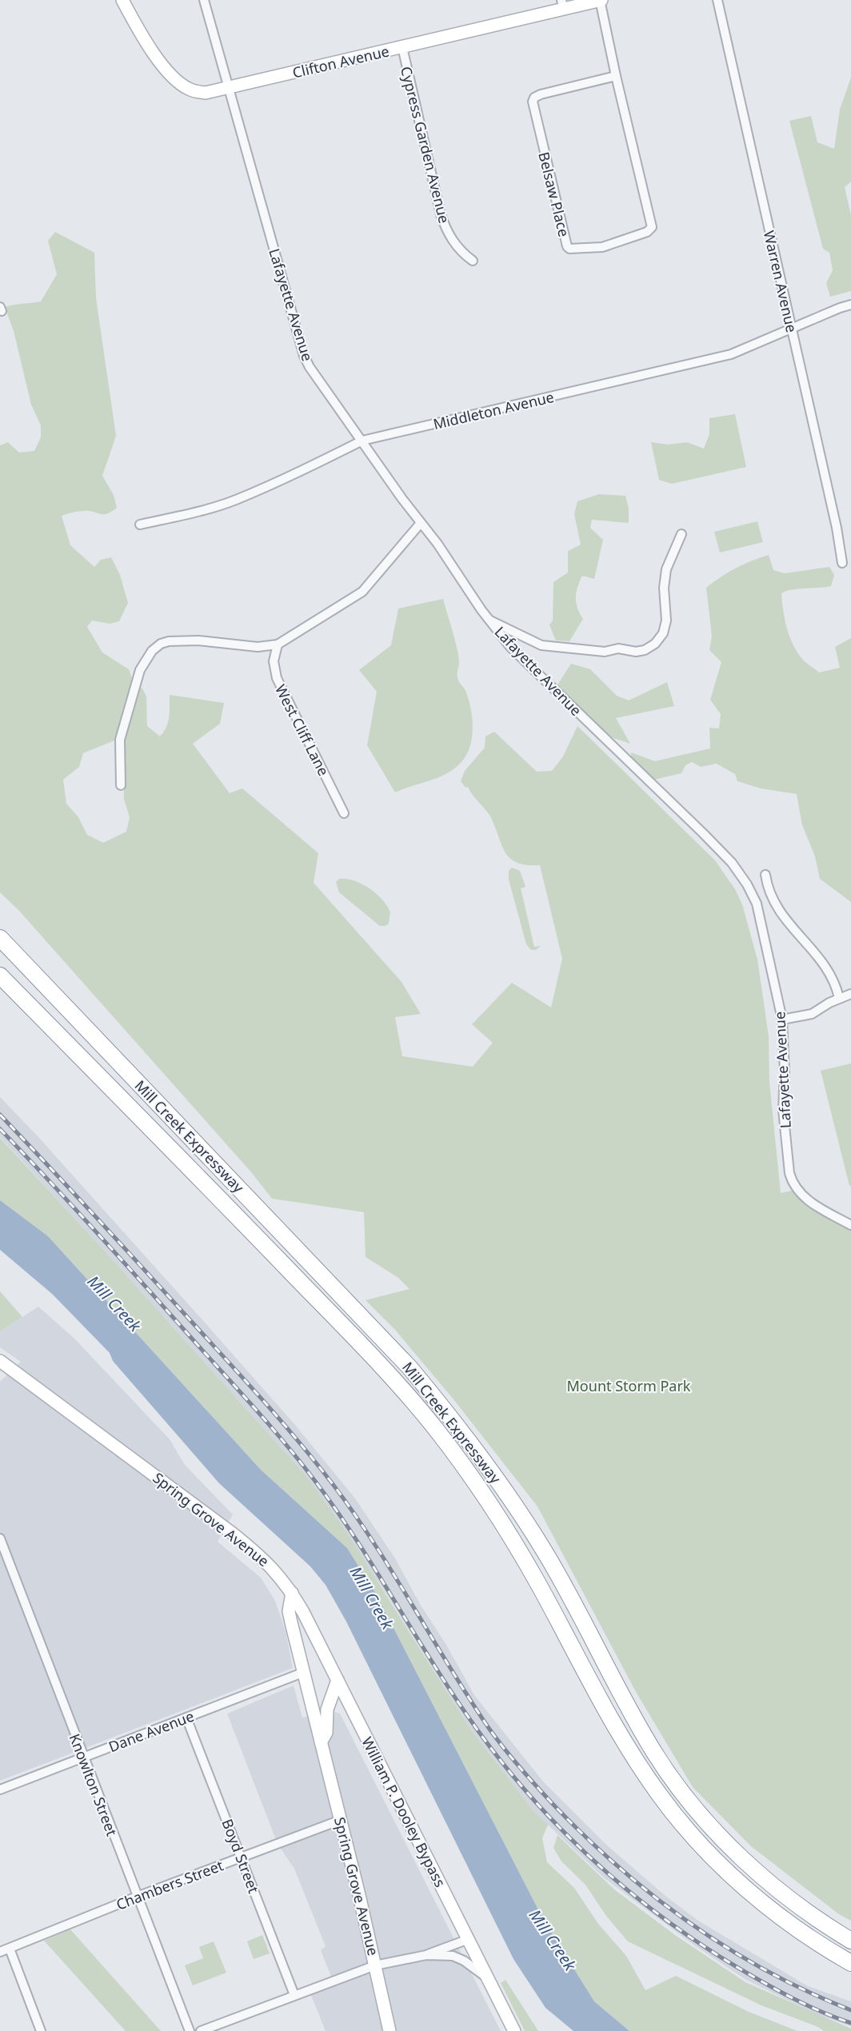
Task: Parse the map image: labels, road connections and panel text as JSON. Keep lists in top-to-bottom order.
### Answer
{
  "streets": {
    "highway": ["Mill Creek Expressway"],
    "main road": ["Clifton Avenue", "Spring Grove Avenue", "William P. Dooley Bypass"],
    "street": [
      "Cypress Garden Avenue",
      "Belsaw Place",
      "Warren Avenue",
      "Lafayette Avenue",
      "Middleton Avenue",
      "West Cliff Lane",
      "Dane Avenue",
      "Knowlton Street",
      "Boyd Street",
      "Chambers Street"
    ]
  },
  "crossings": [
    ["Clifton Avenue", "Cypress Garden Avenue"],
    ["Clifton Avenue", "Belsaw Place"],
    ["Clifton Avenue", "Lafayette Avenue"],
    ["Warren Avenue", "Middleton Avenue"],
    ["Lafayette Avenue", "Middleton Avenue"],
    ["Spring Grove Avenue", "Dane Avenue"],
    ["Spring Grove Avenue", "William P. Dooley Bypass"],
    ["Spring Grove Avenue", "Chambers Street"],
    ["Dane Avenue", "Knowlton Street"],
    ["Dane Avenue", "Boyd Street"],
    ["Knowlton Street", "Chambers Street"],
    ["Boyd Street", "Chambers Street"]
  ],
  "water": ["Mill Creek"],
  "parks": ["Mount Storm Park"]
}
